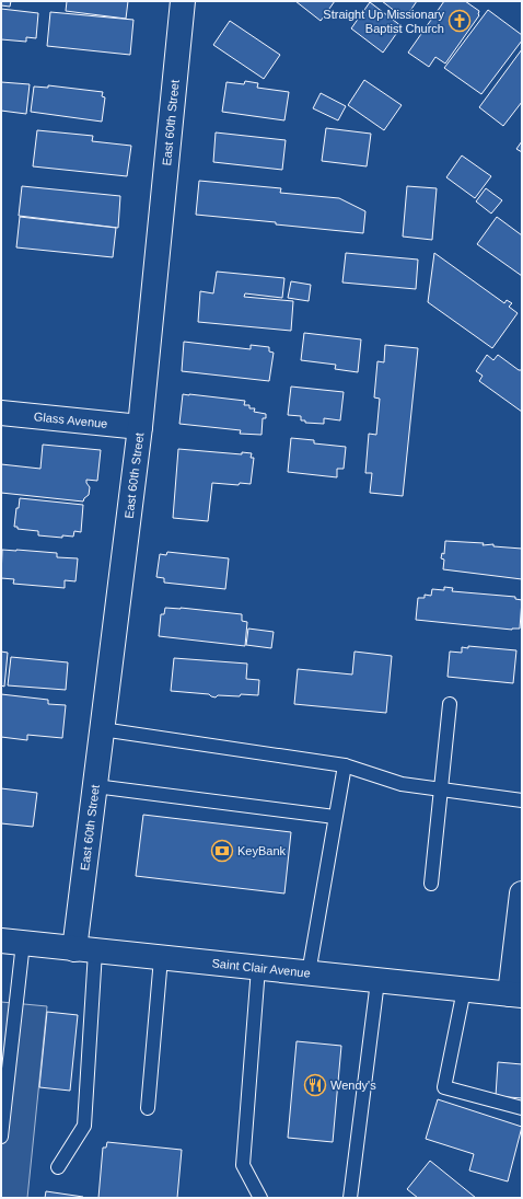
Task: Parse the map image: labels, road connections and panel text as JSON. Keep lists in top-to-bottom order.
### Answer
{
  "streets": {
    "street": ["East 60th Street", "Glass Avenue", "Saint Clair Avenue"]
  },
  "crossings": [
    ["East 60th Street", "Glass Avenue"],
    ["East 60th Street", "Saint Clair Avenue"]
  ],
  "places": {
    "church": ["Straight Up Missionary Baptist Church"],
    "bank": ["KeyBank"],
    "restaurant": ["Wendy's"]
  }
}
